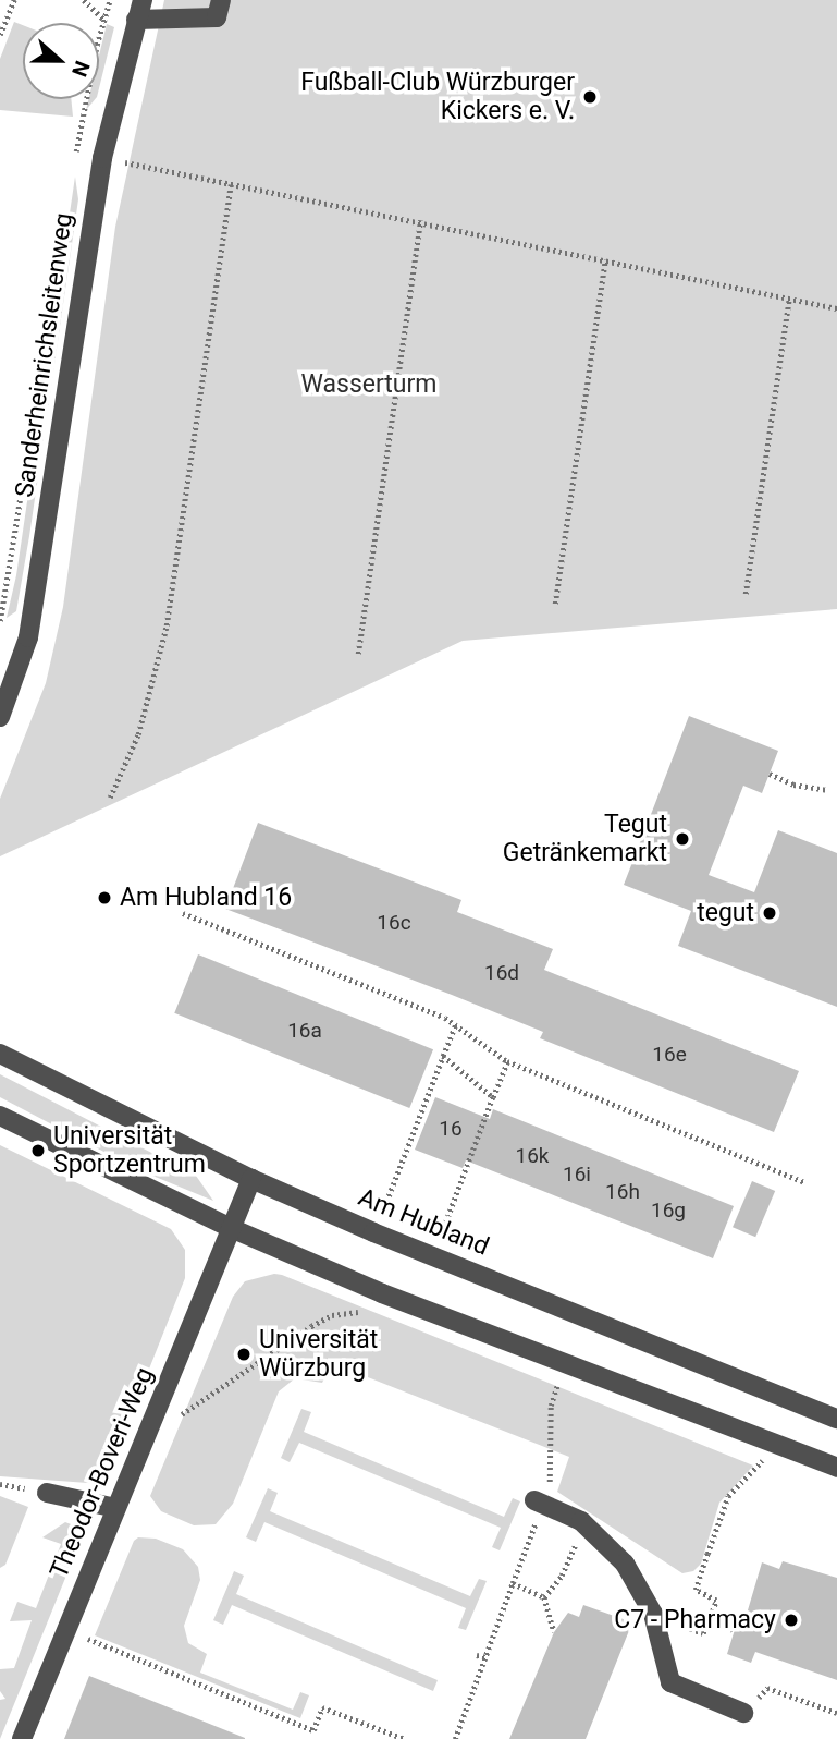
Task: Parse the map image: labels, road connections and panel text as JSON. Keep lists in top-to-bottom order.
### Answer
{
  "streets": {
    "street": ["Sanderheinrichsleitenweg", "Am Hubland", "Theodor-Boveri-Weg"]
  },
  "crossings": [
    ["Am Hubland", "Theodor-Boveri-Weg"]
  ],
  "parks": ["Wasserturm"],
  "places": [
    "Fußball-Club Würzburger Kickers e. V.",
    "Tegut Getränkemarkt",
    "Am Hubland 16",
    "tegut",
    "Universität Sportzentrum",
    "Universität Würzburg",
    "C7 - Pharmacy"
  ],
  "house_numbers": [
    "16c",
    "16d",
    "16a",
    "16e",
    "16",
    "16k",
    "16i",
    "16h",
    "16g"
  ],
  "north": "right"
}
